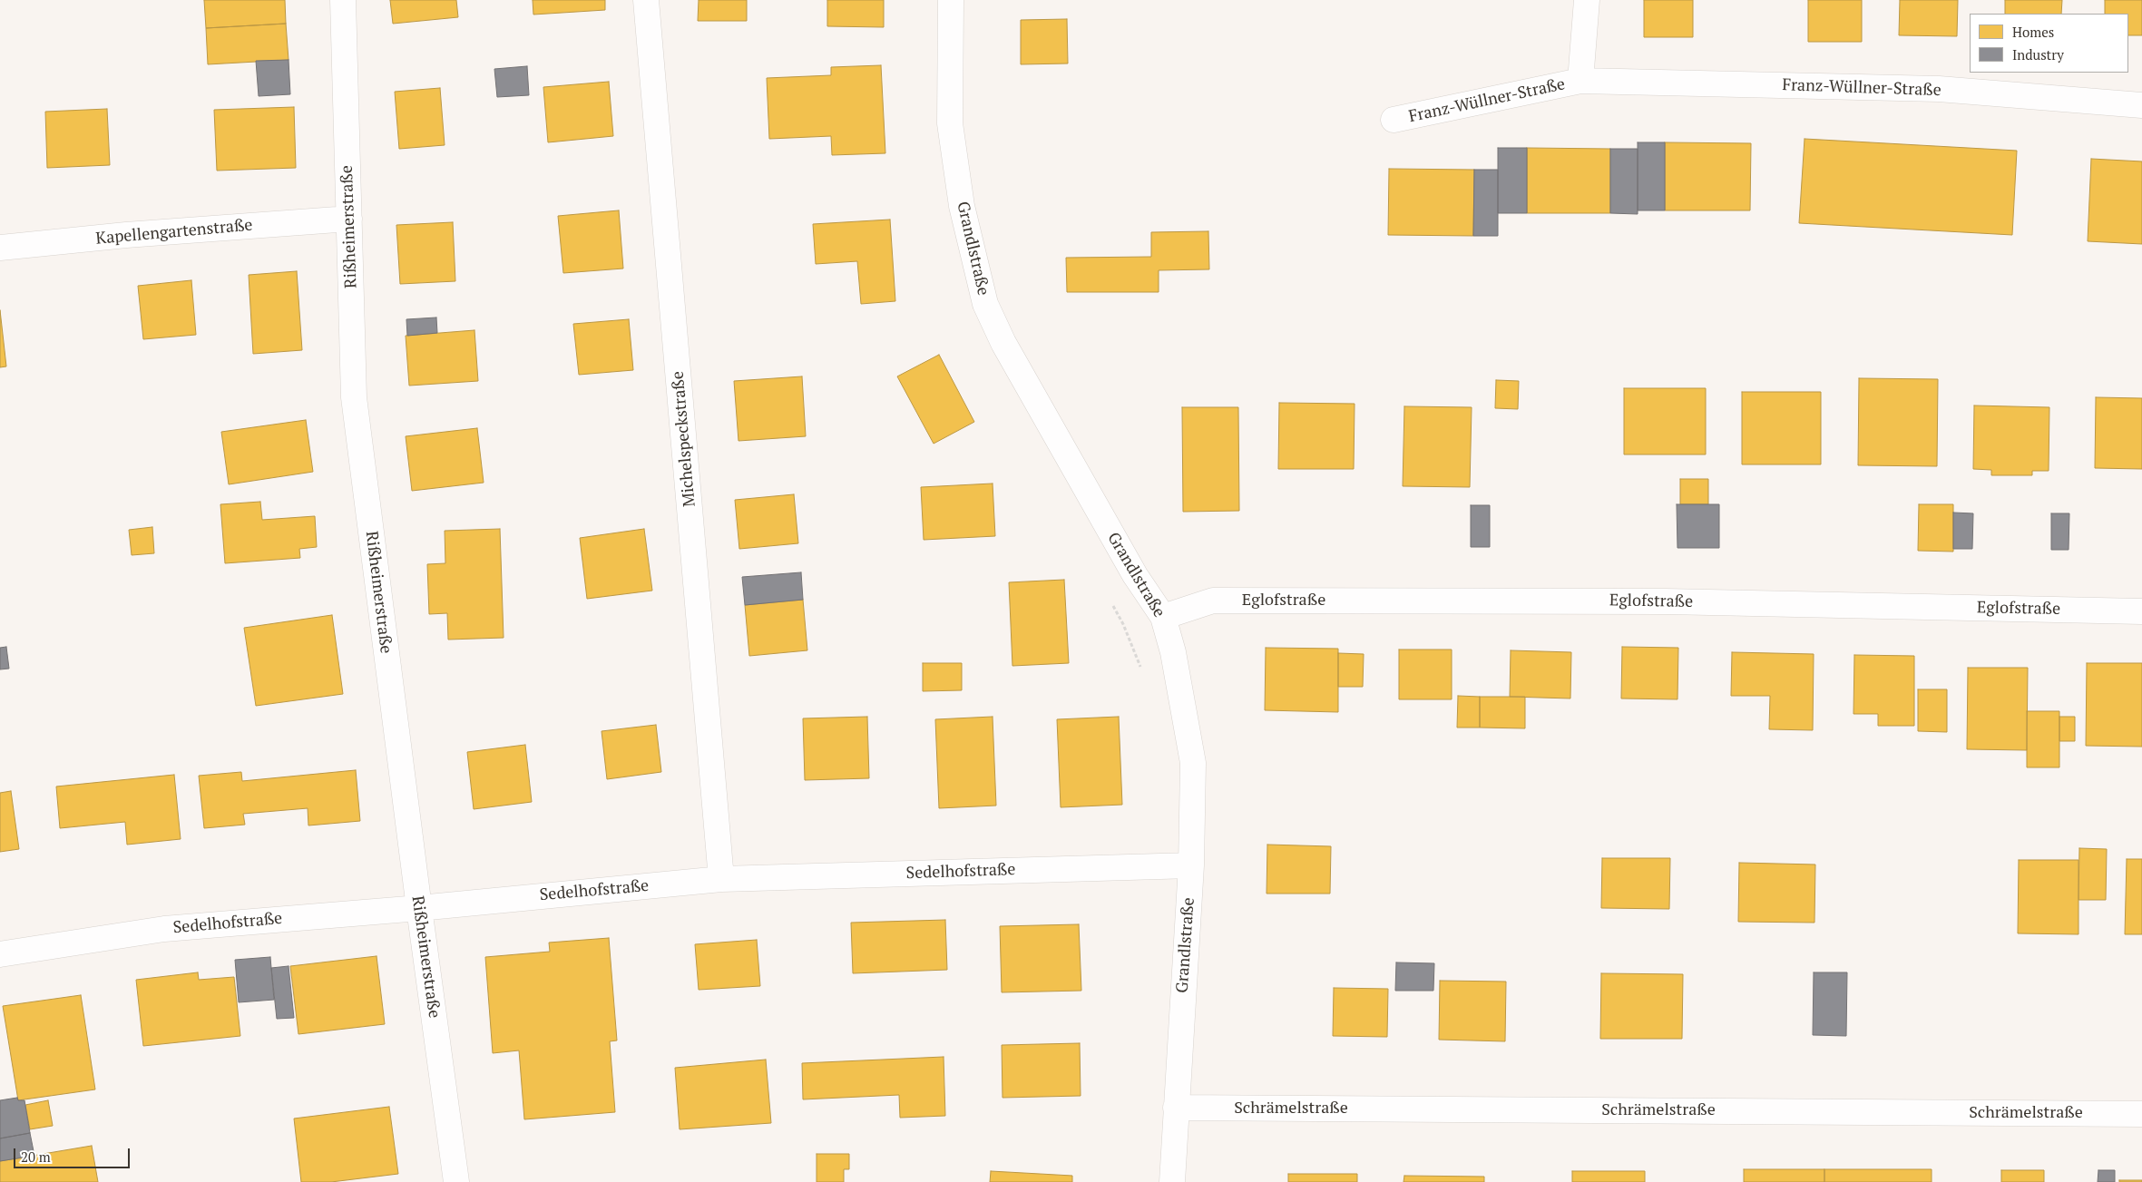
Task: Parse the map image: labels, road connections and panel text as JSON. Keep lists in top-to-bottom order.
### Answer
{
  "streets": {
    "street": [
      "Franz-Wüllner-Straße",
      "Rißheimerstraße",
      "Kapellengartenstraße",
      "Grandlstraße",
      "Michelspeckstraße",
      "Eglofstraße",
      "Sedelhofstraße",
      "Schrämelstraße"
    ]
  },
  "crossings": [
    ["Rißheimerstraße", "Kapellengartenstraße"],
    ["Rißheimerstraße", "Sedelhofstraße"],
    ["Grandlstraße", "Eglofstraße"],
    ["Grandlstraße", "Sedelhofstraße"],
    ["Grandlstraße", "Schrämelstraße"],
    ["Michelspeckstraße", "Sedelhofstraße"]
  ],
  "legend": ["Homes", "Industry"],
  "scale_bar": "20 m"
}
